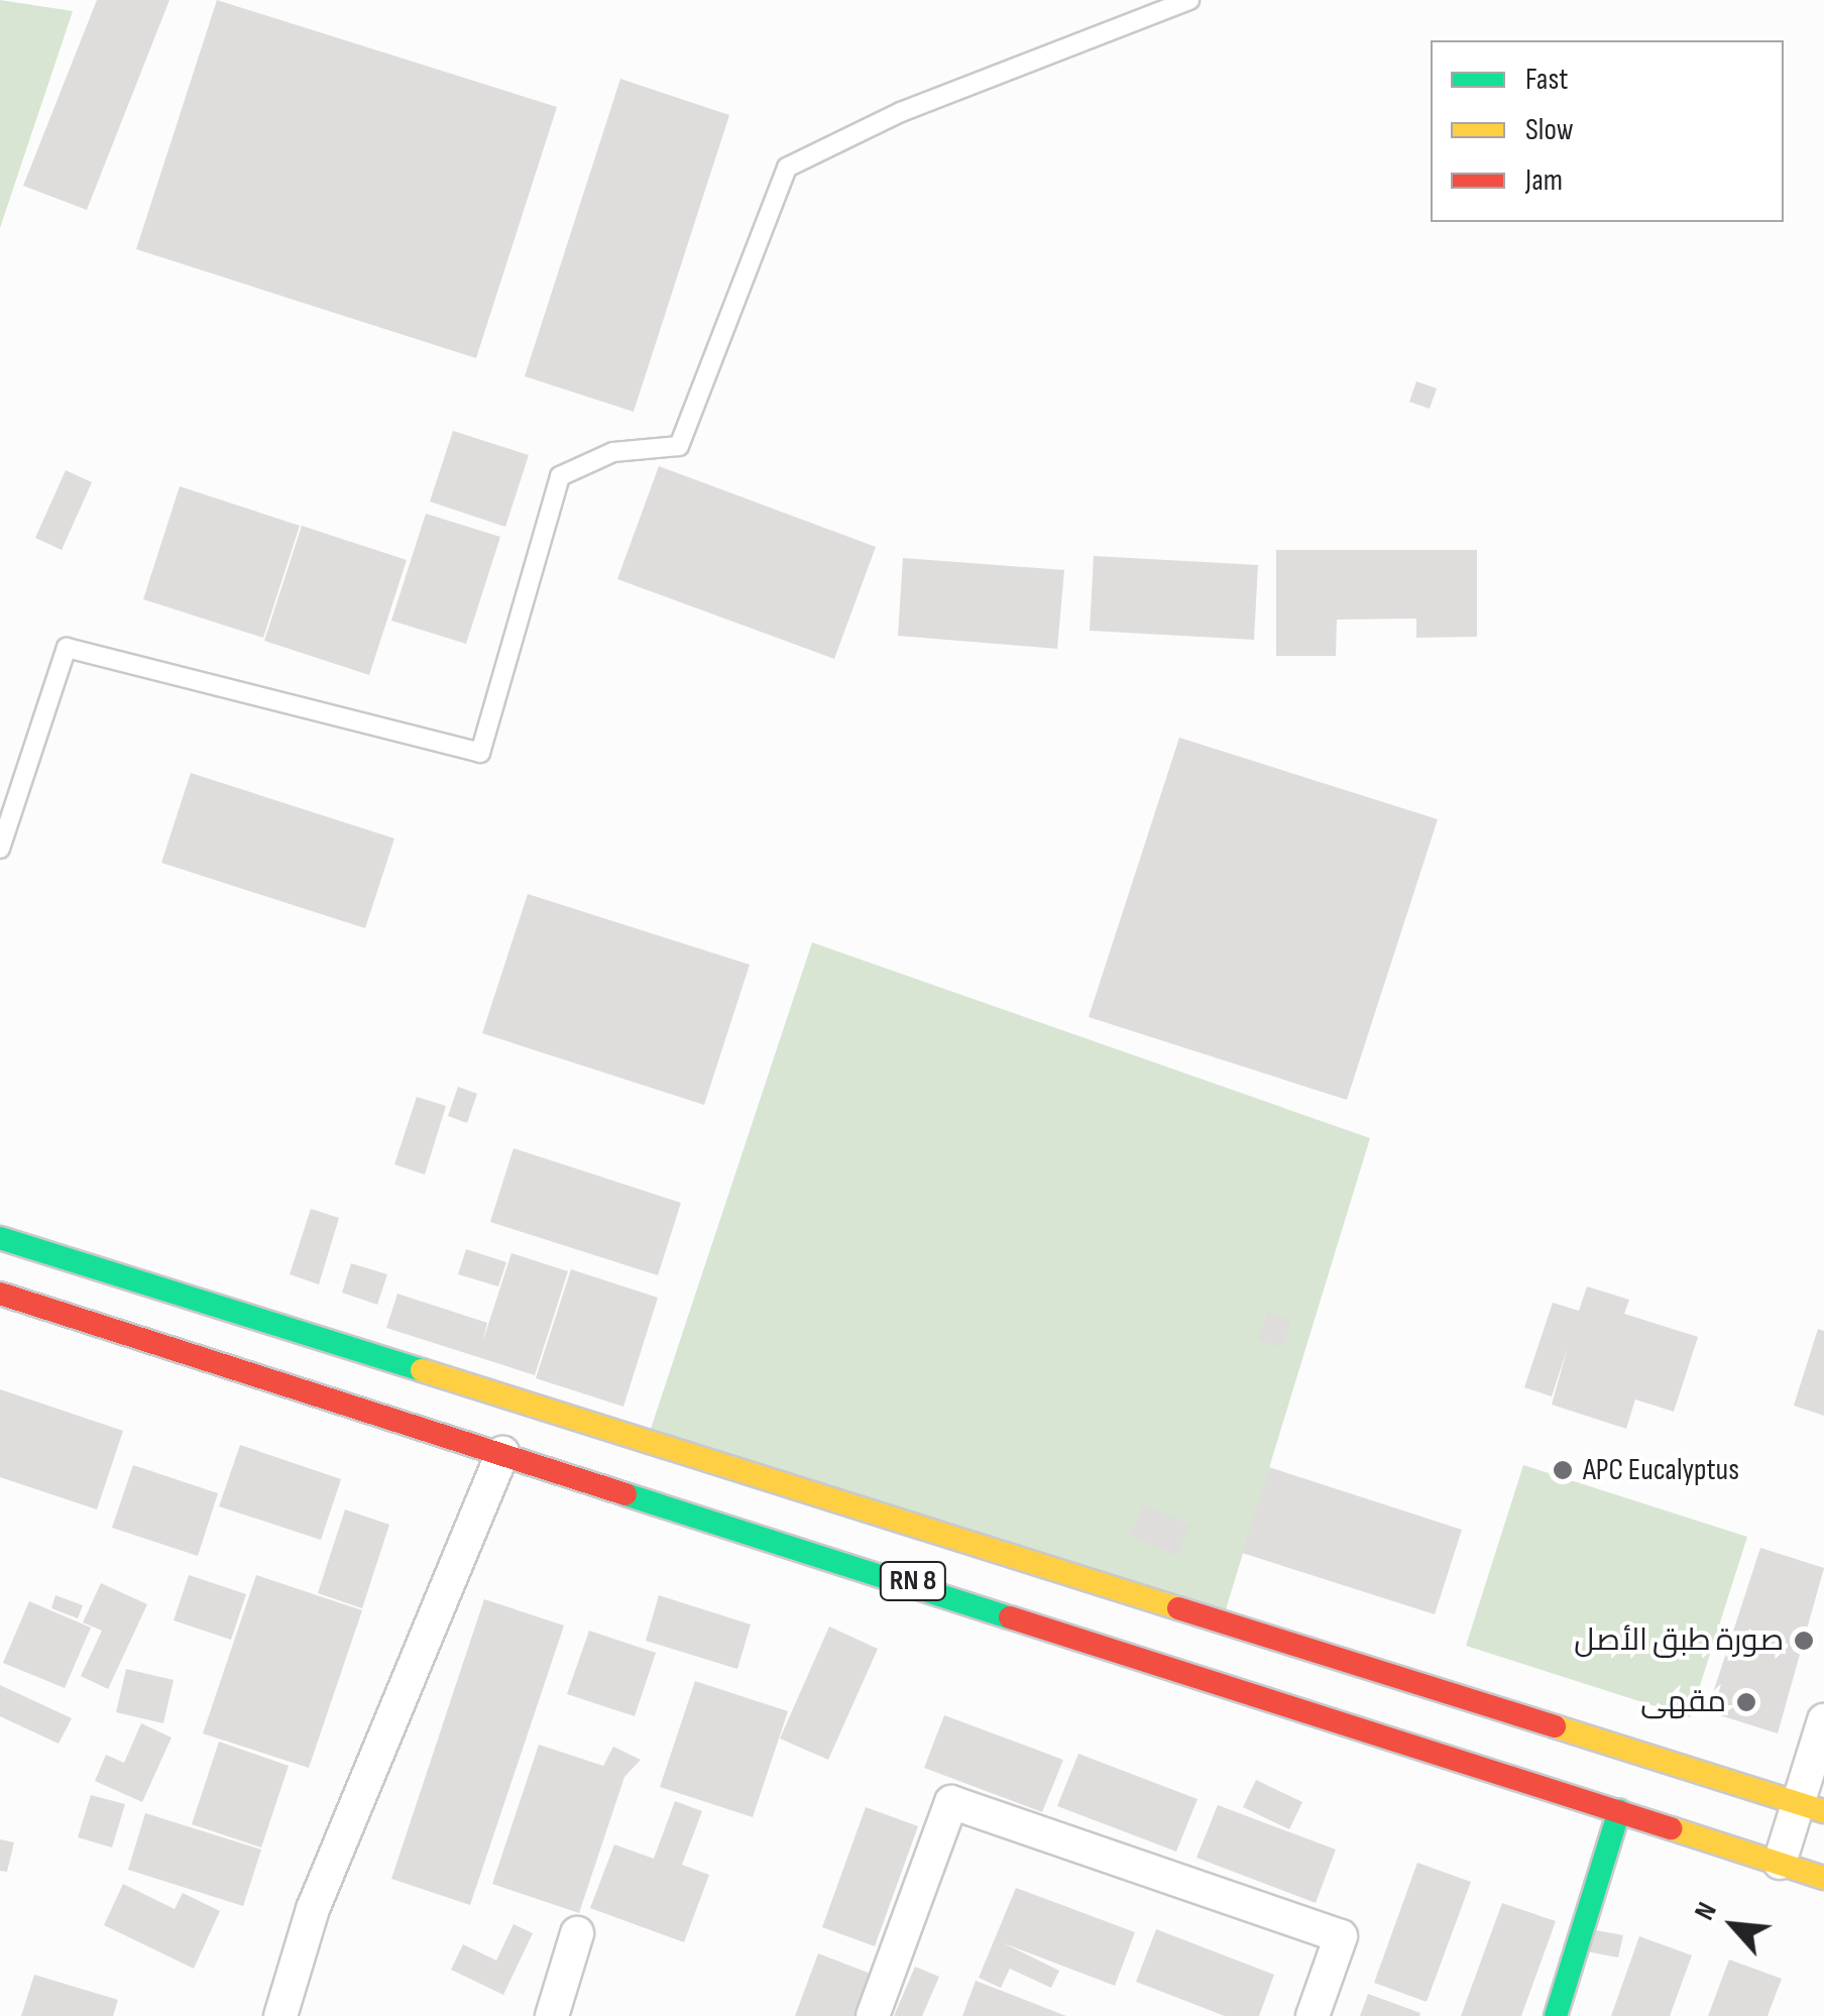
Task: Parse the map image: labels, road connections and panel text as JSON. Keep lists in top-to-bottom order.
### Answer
{
  "streets": {
    "main road": ["RN 8"]
  },
  "places": ["APC Eucalyptus", "صورة طبق الأصل", "مقهى"],
  "legend": ["Fast", "Slow", "Jam"],
  "north": "top left"
}
